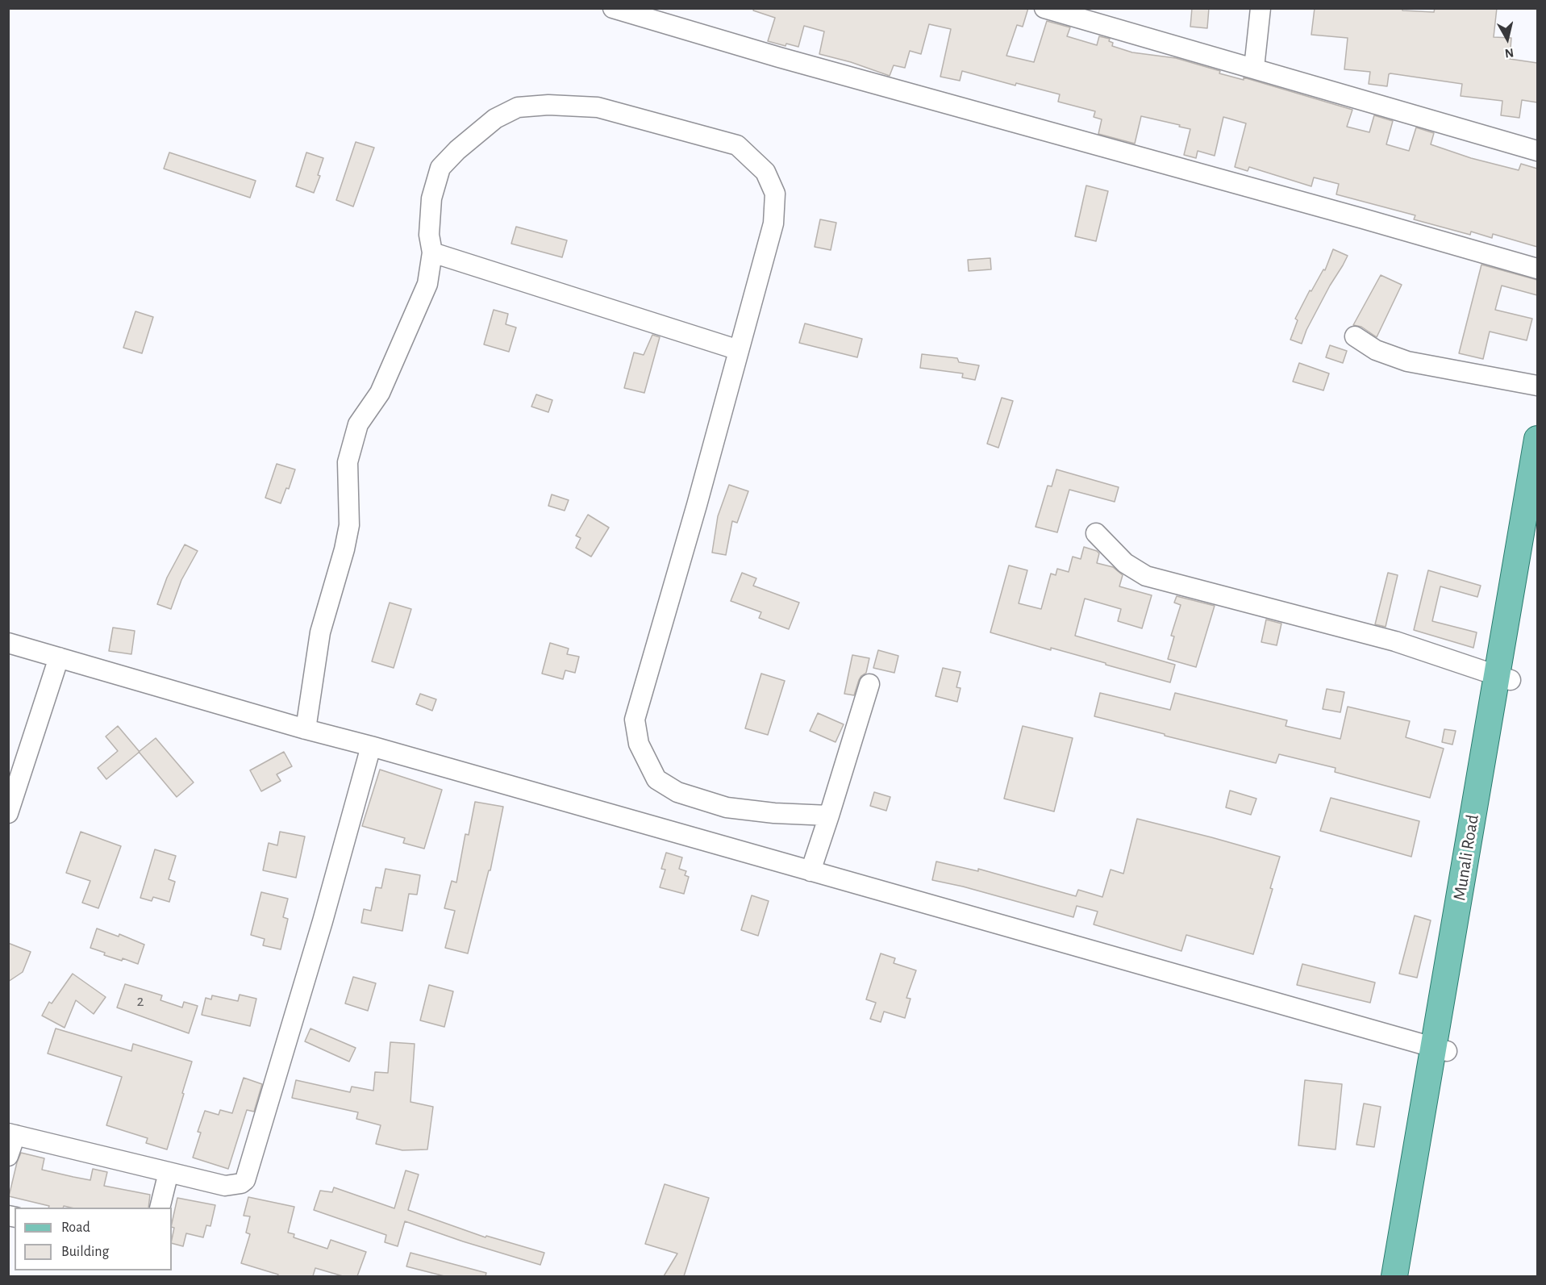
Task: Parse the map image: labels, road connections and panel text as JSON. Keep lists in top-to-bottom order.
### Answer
{
  "streets": {
    "main road": ["Munali Road"]
  },
  "house_numbers": ["2"],
  "legend": ["Road", "Building"],
  "north": "bottom"
}
